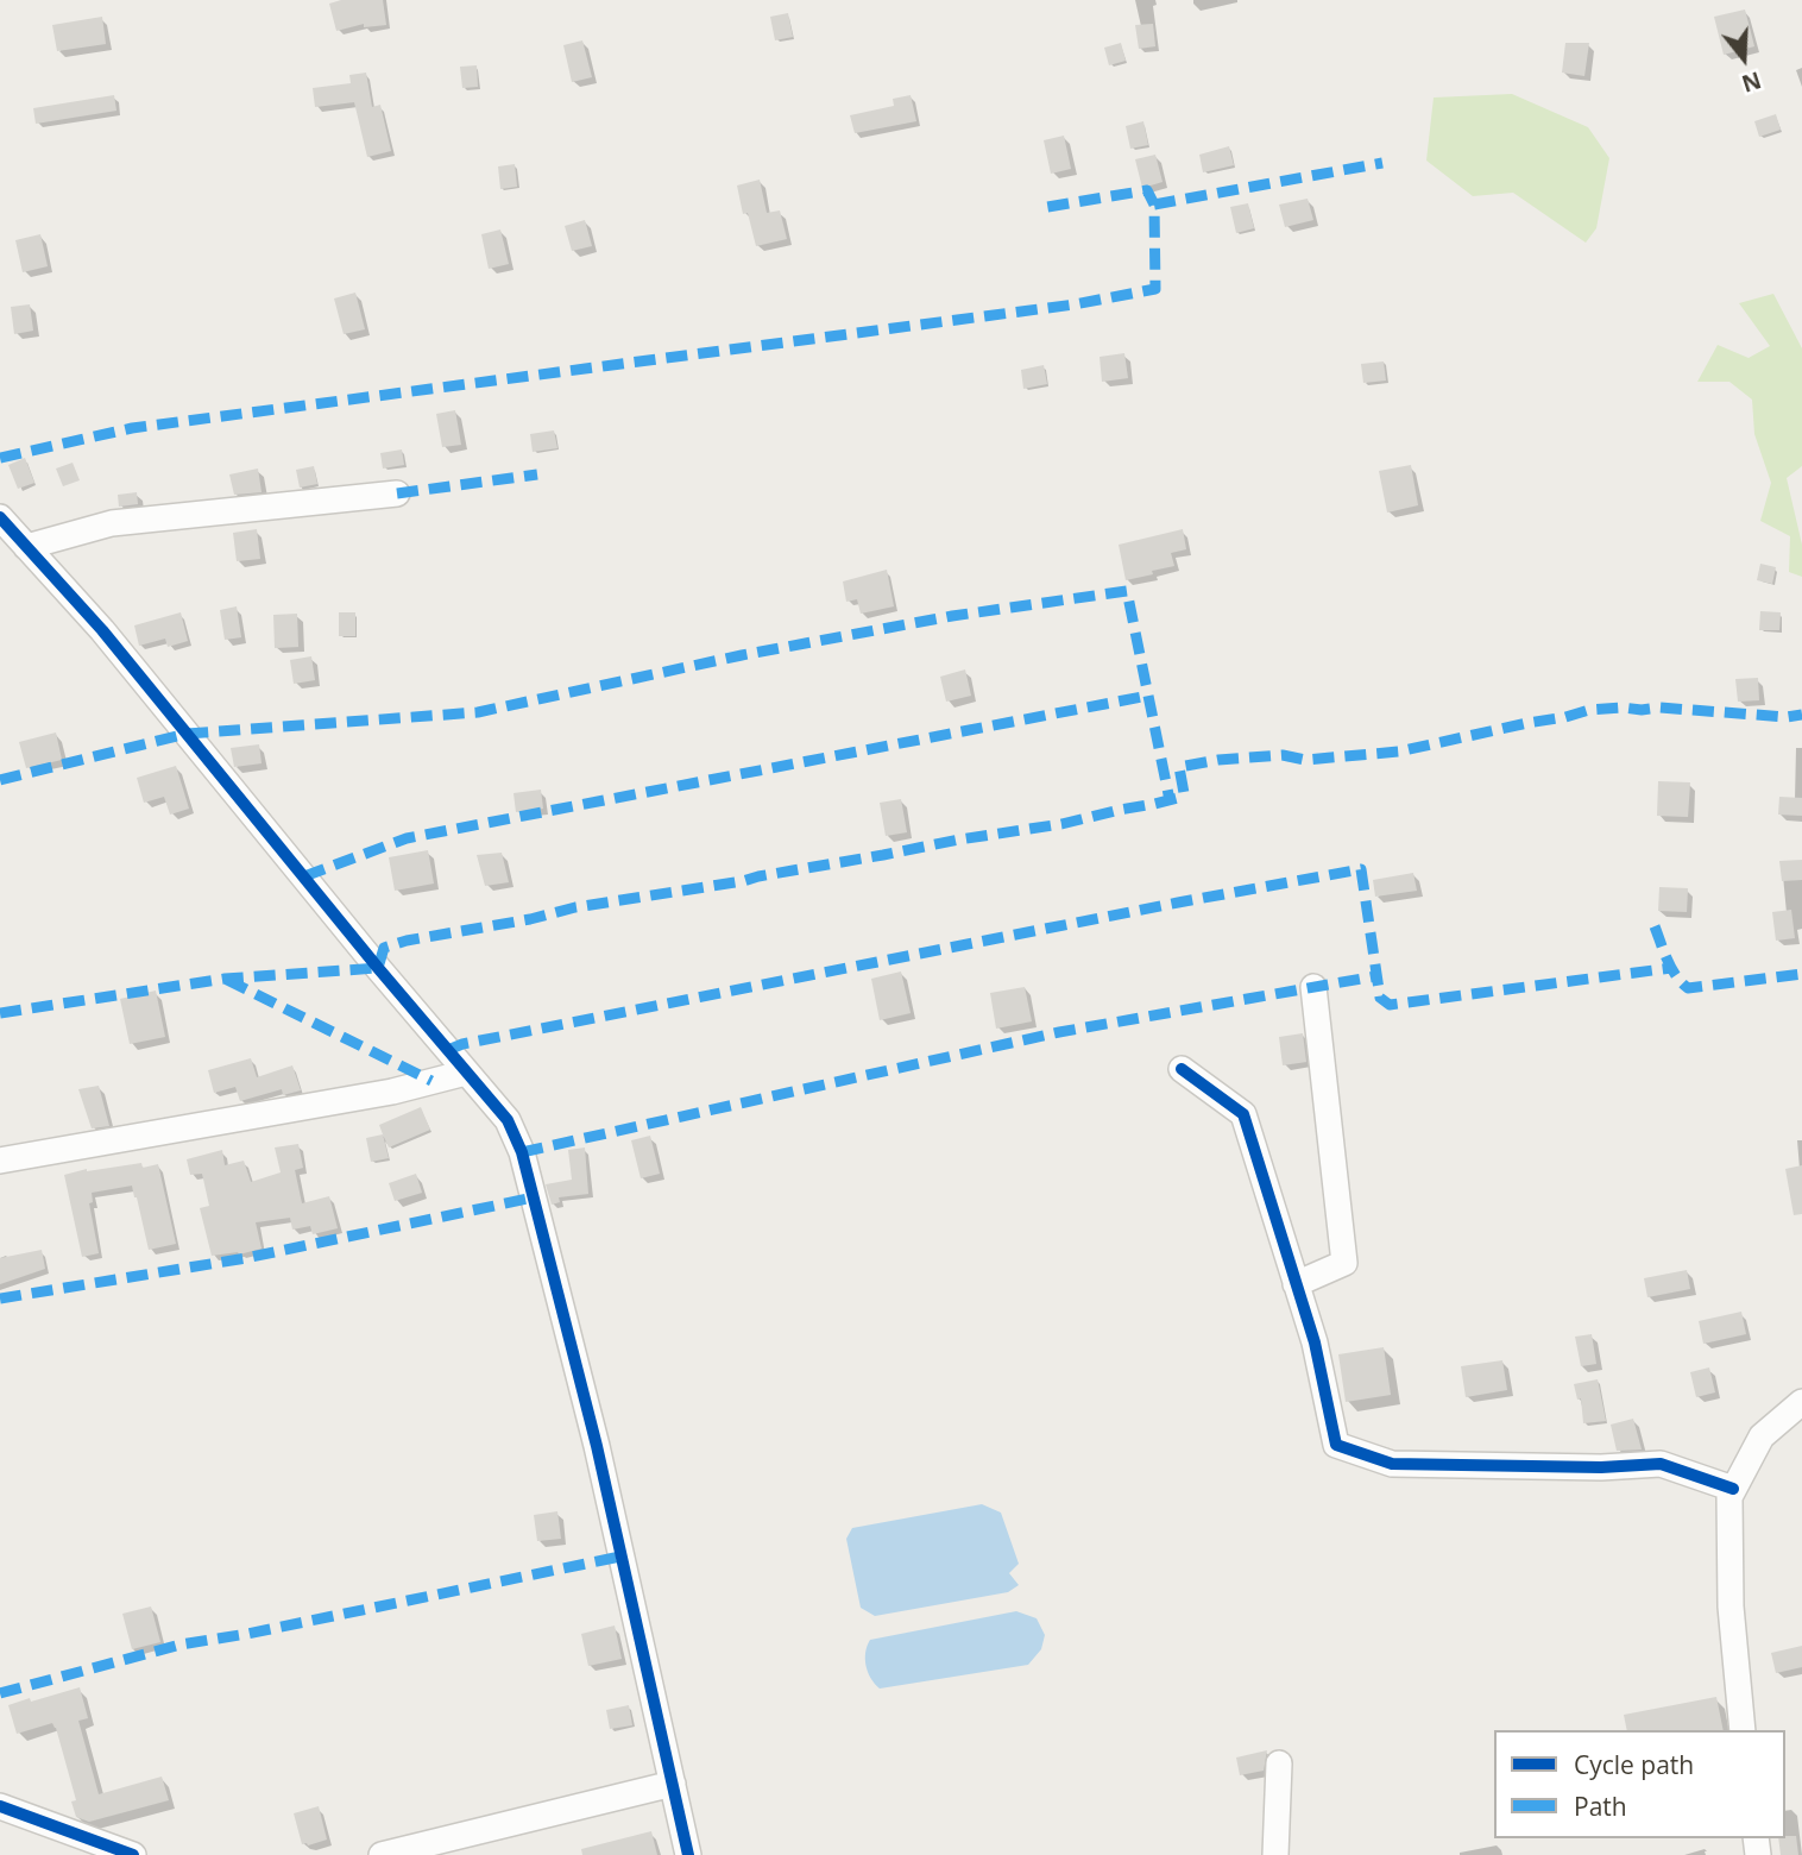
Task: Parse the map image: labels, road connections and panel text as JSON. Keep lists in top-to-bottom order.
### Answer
{
  "legend": ["Cycle path", "Path"],
  "north": "bottom"
}
